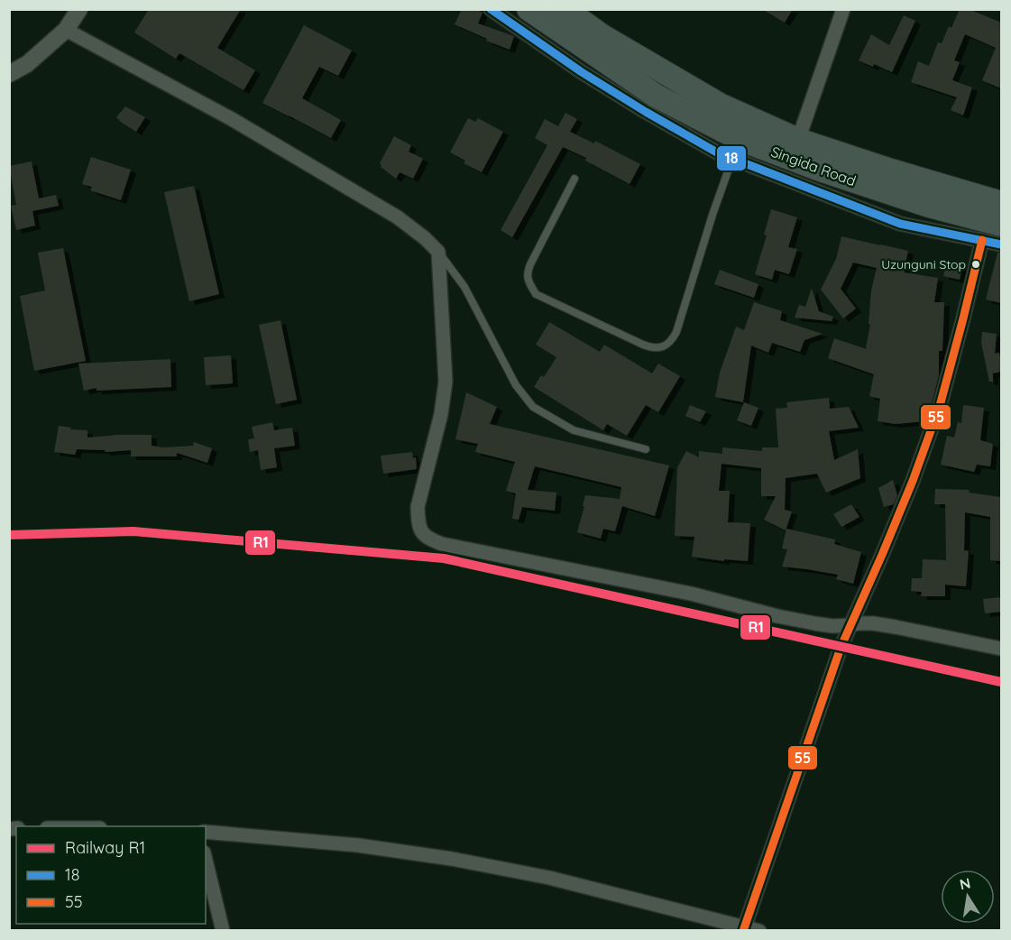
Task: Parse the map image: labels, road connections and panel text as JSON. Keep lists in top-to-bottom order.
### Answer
{
  "streets": {
    "highway": ["Singida Road"]
  },
  "places": ["Uzunguni Stop"],
  "lines": ["transit line 18", "transit line 55", "rail line R1"],
  "legend": ["Railway R1", "18", "55"],
  "north": "top"
}
